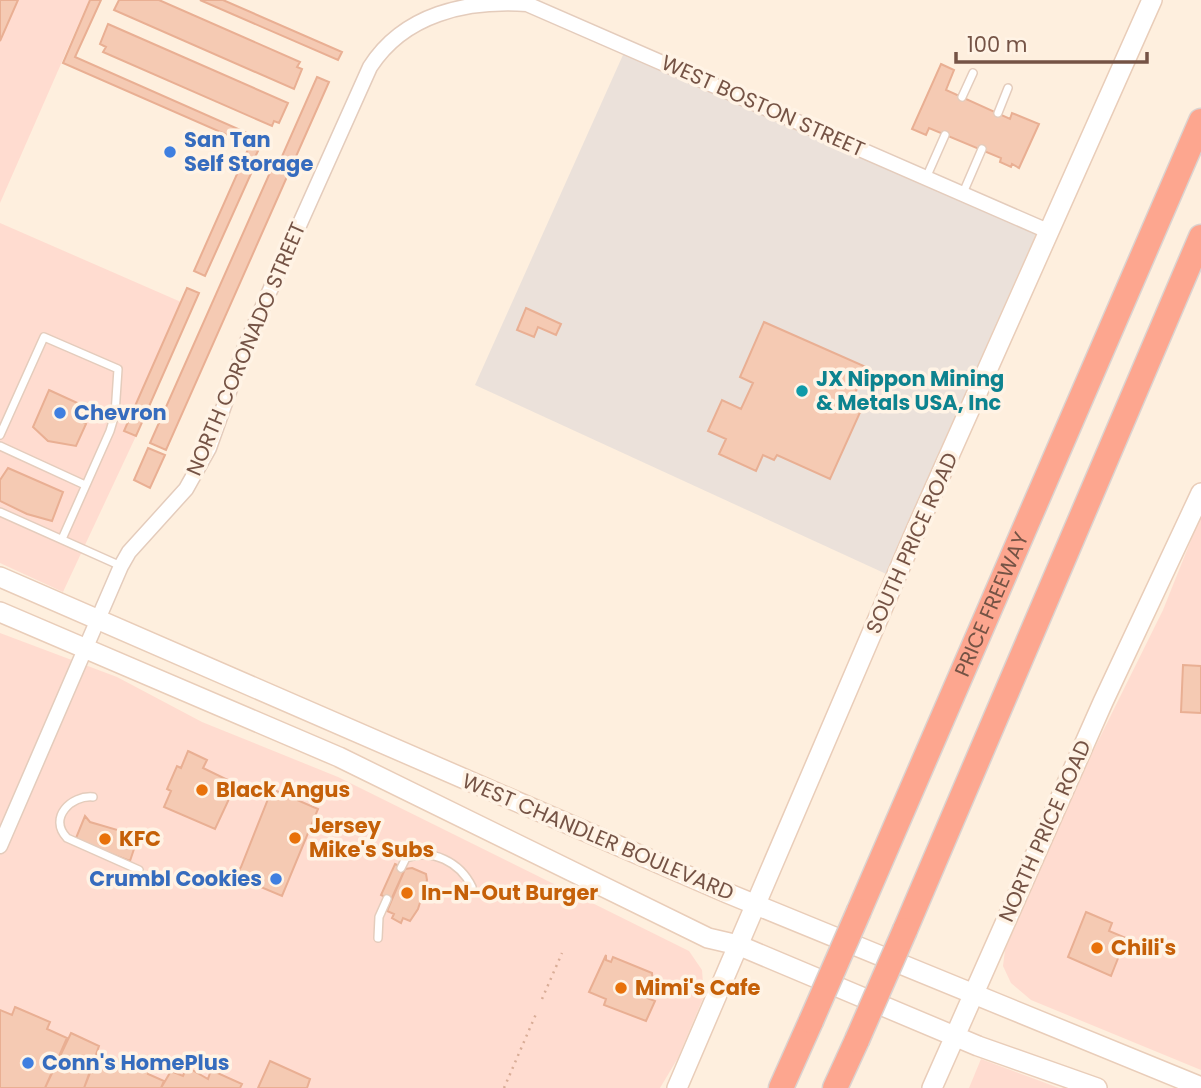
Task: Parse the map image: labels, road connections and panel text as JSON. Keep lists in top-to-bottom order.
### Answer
{
  "streets": {
    "highway": ["PRICE FREEWAY"],
    "main road": ["SOUTH PRICE ROAD", "NORTH PRICE ROAD", "WEST CHANDLER BOULEVARD"],
    "street": ["WEST BOSTON STREET", "NORTH CORONADO STREET"]
  },
  "crossings": [
    ["WEST BOSTON STREET", "NORTH CORONADO STREET"],
    ["WEST BOSTON STREET", "SOUTH PRICE ROAD"],
    ["NORTH CORONADO STREET", "WEST CHANDLER BOULEVARD"],
    ["SOUTH PRICE ROAD", "WEST CHANDLER BOULEVARD"],
    ["NORTH PRICE ROAD", "WEST CHANDLER BOULEVARD"]
  ],
  "places": [
    "San Tan Self Storage",
    "JX Nippon Mining & Metals USA, Inc",
    "Chevron",
    "Black Angus",
    "Jersey Mike's Subs",
    "KFC",
    "Crumbl Cookies",
    "In-N-Out Burger",
    "Chili's",
    "Mimi's Cafe",
    "Conn's HomePlus"
  ],
  "scale_bar": "100 m"
}
